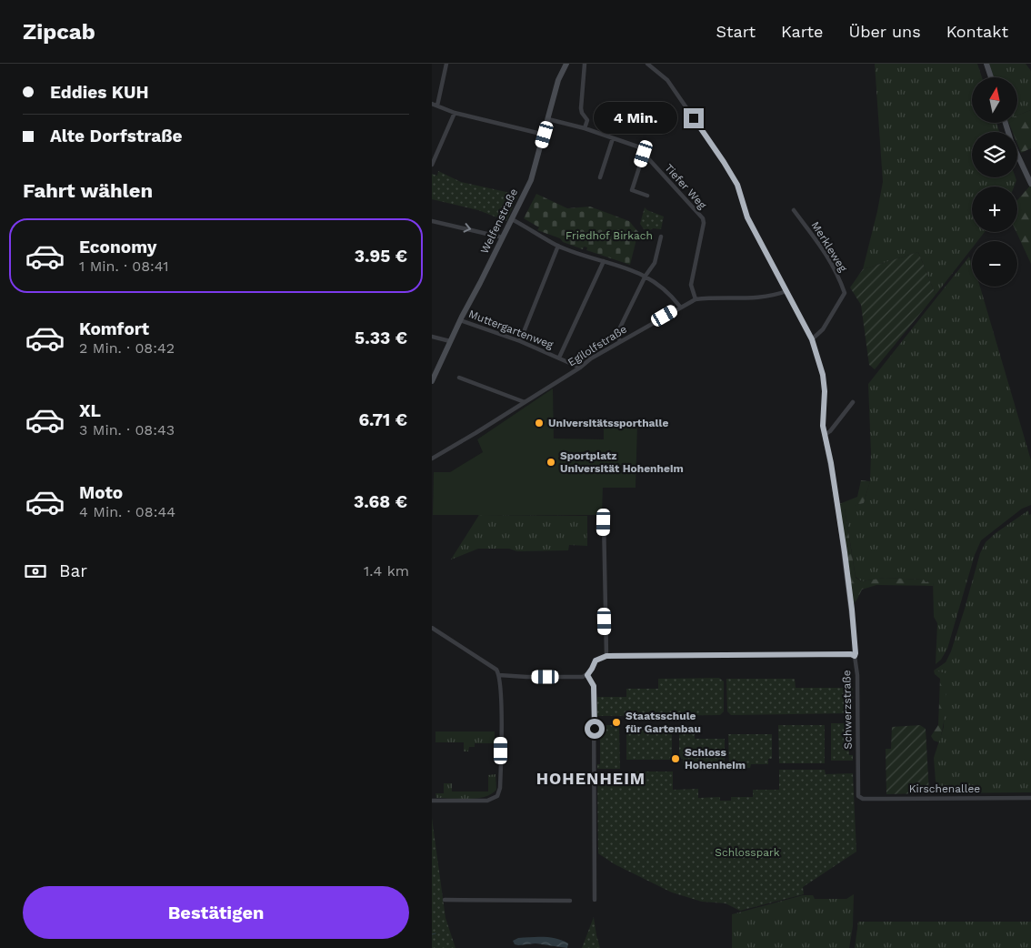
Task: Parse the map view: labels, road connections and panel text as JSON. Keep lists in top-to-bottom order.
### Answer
{
  "streets": {
    "street": [
      "Tiefer Weg",
      "Welfenstraße",
      "Merkleweg",
      "Muttergartenweg",
      "Egilolfstraße",
      "Schwerzstraße",
      "Kirschenallee"
    ]
  },
  "crossings": [
    ["Tiefer Weg", "Welfenstraße"],
    ["Tiefer Weg", "Egilolfstraße"],
    ["Welfenstraße", "Muttergartenweg"],
    ["Merkleweg", "Schwerzstraße"],
    ["Muttergartenweg", "Egilolfstraße"],
    ["Egilolfstraße", "Schwerzstraße"],
    ["Schwerzstraße", "Kirschenallee"]
  ],
  "districts": ["HOHENHEIM"],
  "parks": ["Friedhof Birkach", "Schlosspark"],
  "places": [
    "Universitätssporthalle",
    "Sportplatz Universität Hohenheim",
    "Staatsschule für Gartenbau",
    "Schloss Hohenheim"
  ],
  "north": "top",
  "page": {
    "header": "Zipcab",
    "nav": [
      "Start",
      "Karte",
      "Über uns",
      "Kontakt"
    ],
    "banner": ["Eddies KUH", "Alte Dorfstraße"],
    "map_buttons": ["+", "−"],
    "bubble": "4 Min.",
    "heading": "Fahrt wählen",
    "list": [
      {
        "name": "Economy",
        "note": "1 Min. · 08:41",
        "value": "3.95 €"
      },
      {
        "name": "Komfort",
        "note": "2 Min. · 08:42",
        "value": "5.33 €"
      },
      {
        "name": "XL",
        "note": "3 Min. · 08:43",
        "value": "6.71 €"
      },
      {
        "name": "Moto",
        "note": "4 Min. · 08:44",
        "value": "3.68 €"
      }
    ],
    "pay": ["Bar", "1.4 km"],
    "buttons": "Bestätigen"
  }
}
